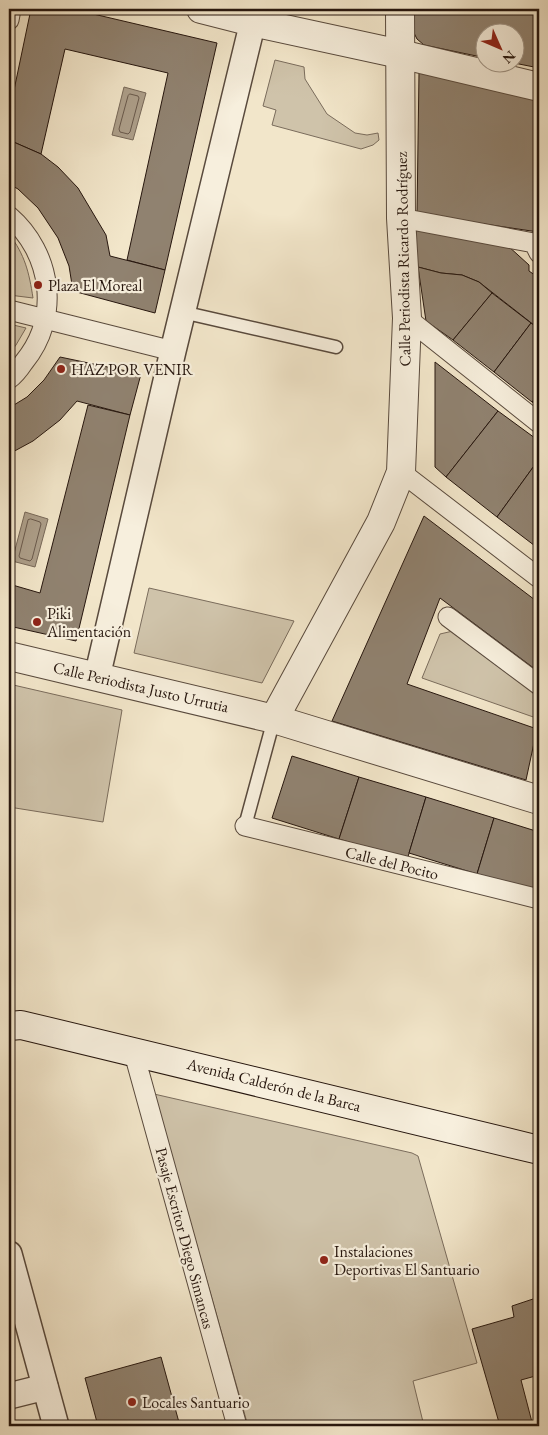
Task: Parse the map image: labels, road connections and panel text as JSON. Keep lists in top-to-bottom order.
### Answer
{
  "streets": {
    "street": [
      "Calle Periodista Ricardo Rodríguez",
      "Calle Periodista Justo Urrutia",
      "Calle del Pocito",
      "Avenida Calderón de la Barca",
      "Pasaje Escritor Diego Simancas"
    ]
  },
  "crossings": [
    ["Calle Periodista Ricardo Rodríguez", "Calle Periodista Justo Urrutia"],
    ["Avenida Calderón de la Barca", "Pasaje Escritor Diego Simancas"]
  ],
  "places": [
    "Plaza El Moreal",
    "HAZ POR VENIR",
    "Piki Alimentación",
    "Instalaciones Deportivas El Santuario",
    "Locales Santuario"
  ],
  "north": "bottom right"
}
